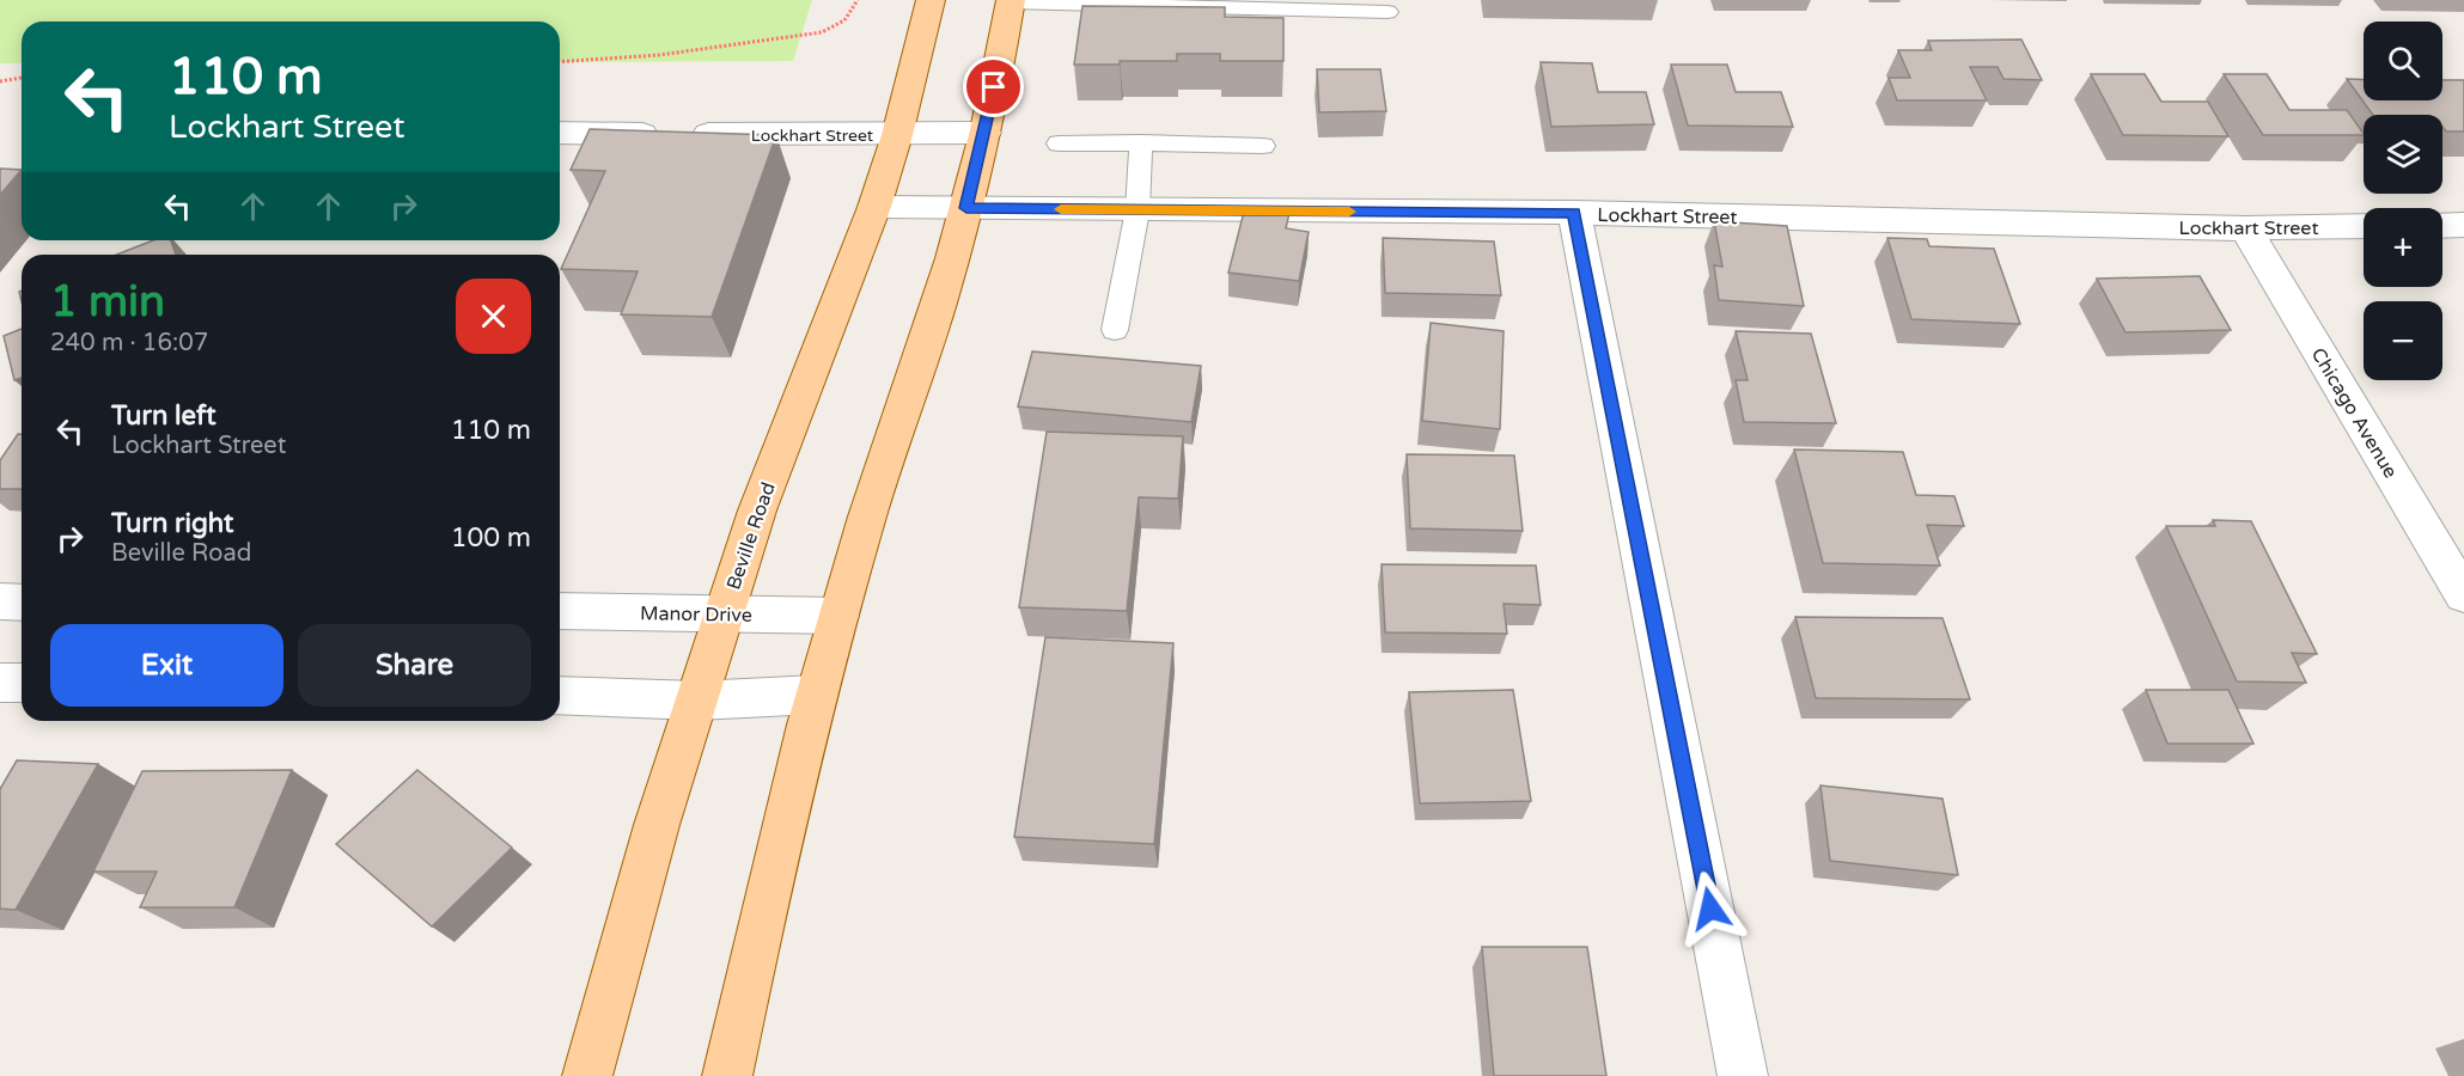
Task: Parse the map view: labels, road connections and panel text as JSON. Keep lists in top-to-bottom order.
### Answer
{
  "streets": {
    "main road": ["Beville Road"],
    "street": ["Lockhart Street", "Chicago Avenue", "Manor Drive"]
  },
  "crossings": [
    ["Lockhart Street", "Chicago Avenue"],
    ["Lockhart Street", "Beville Road"],
    ["Beville Road", "Manor Drive"]
  ],
  "page": {
    "map_buttons": ["+", "−"],
    "turn": ["110 m", "Lockhart Street"],
    "heading": ["1 min", "240 m · 16:07"],
    "list": [
      {
        "name": "Turn left",
        "note": "Lockhart Street",
        "value": "110 m"
      },
      {
        "name": "Turn right",
        "note": "Beville Road",
        "value": "100 m"
      }
    ],
    "buttons": ["Exit", "Share"]
  }
}
